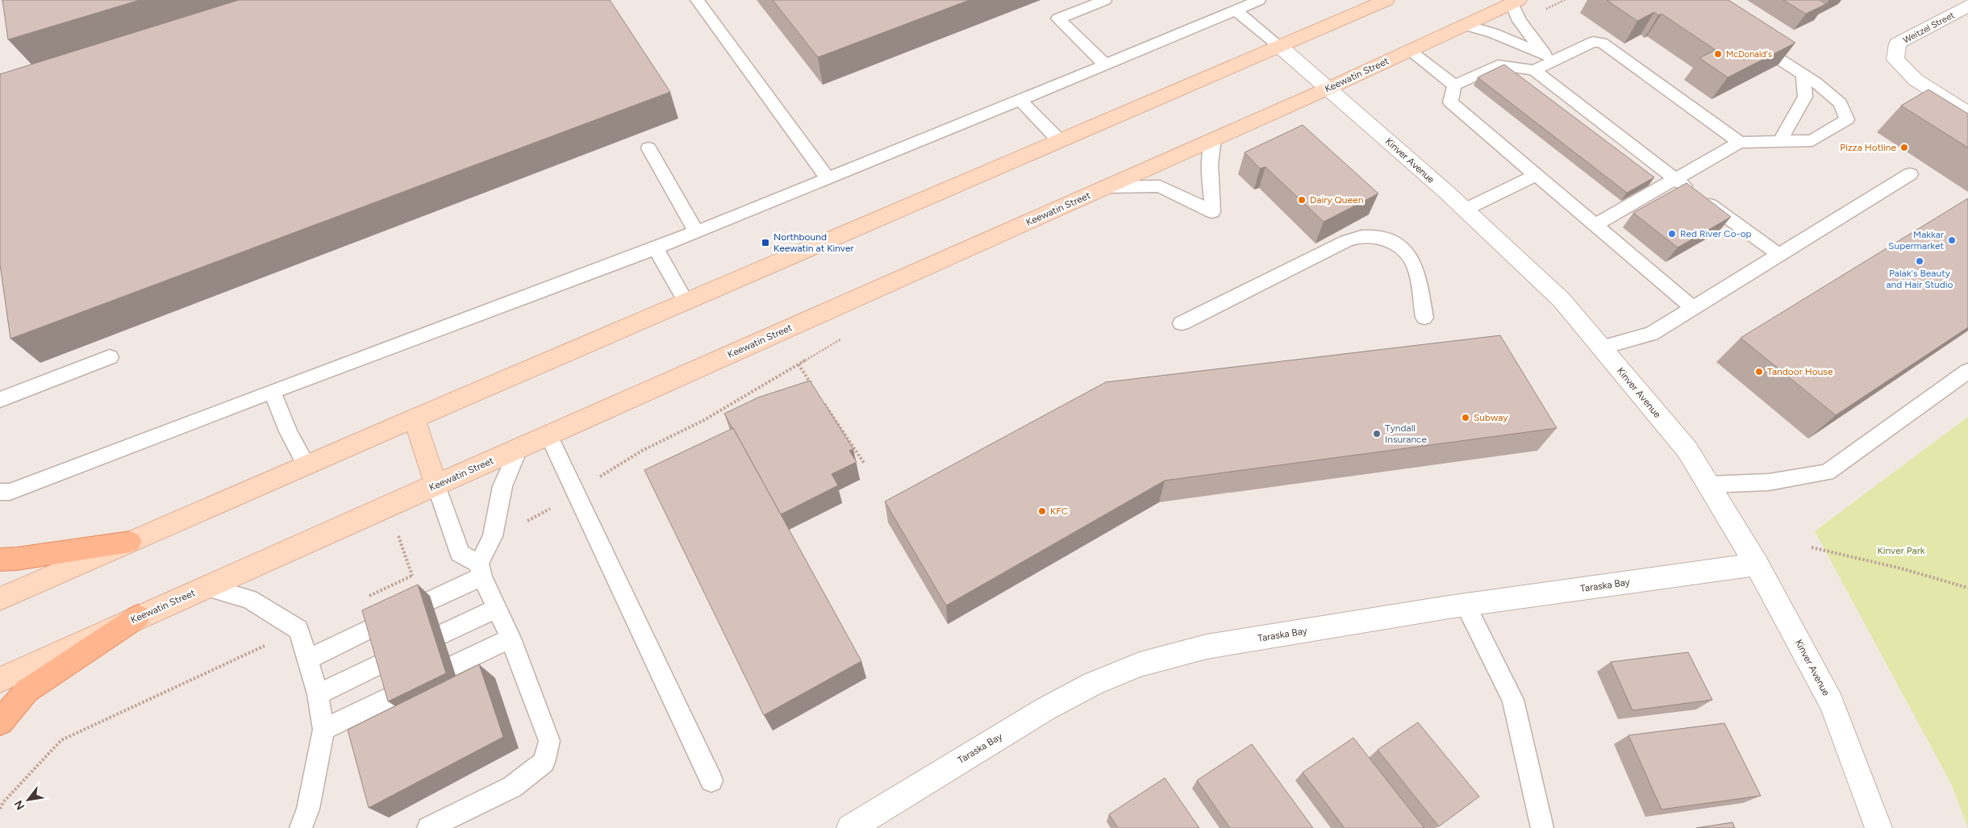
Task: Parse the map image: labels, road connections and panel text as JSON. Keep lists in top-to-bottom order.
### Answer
{
  "streets": {
    "main road": ["Keewatin Street"],
    "street": ["Weitzel Street", "Kinver Avenue", "Taraska Bay"]
  },
  "crossings": [
    ["Keewatin Street", "Kinver Avenue"],
    ["Kinver Avenue", "Taraska Bay"]
  ],
  "parks": ["Kinver Park"],
  "places": {
    "other": [
      "McDonald's",
      "Pizza Hotline",
      "Dairy Queen",
      "Red River Co-op",
      "Makkar Supermarket",
      "Palak's Beauty and Hair Studio",
      "Tandoor House",
      "Subway",
      "Tyndall Insurance",
      "KFC"
    ],
    "transit": ["Northbound Keewatin at Kinver"]
  },
  "north": "bottom left"
}
